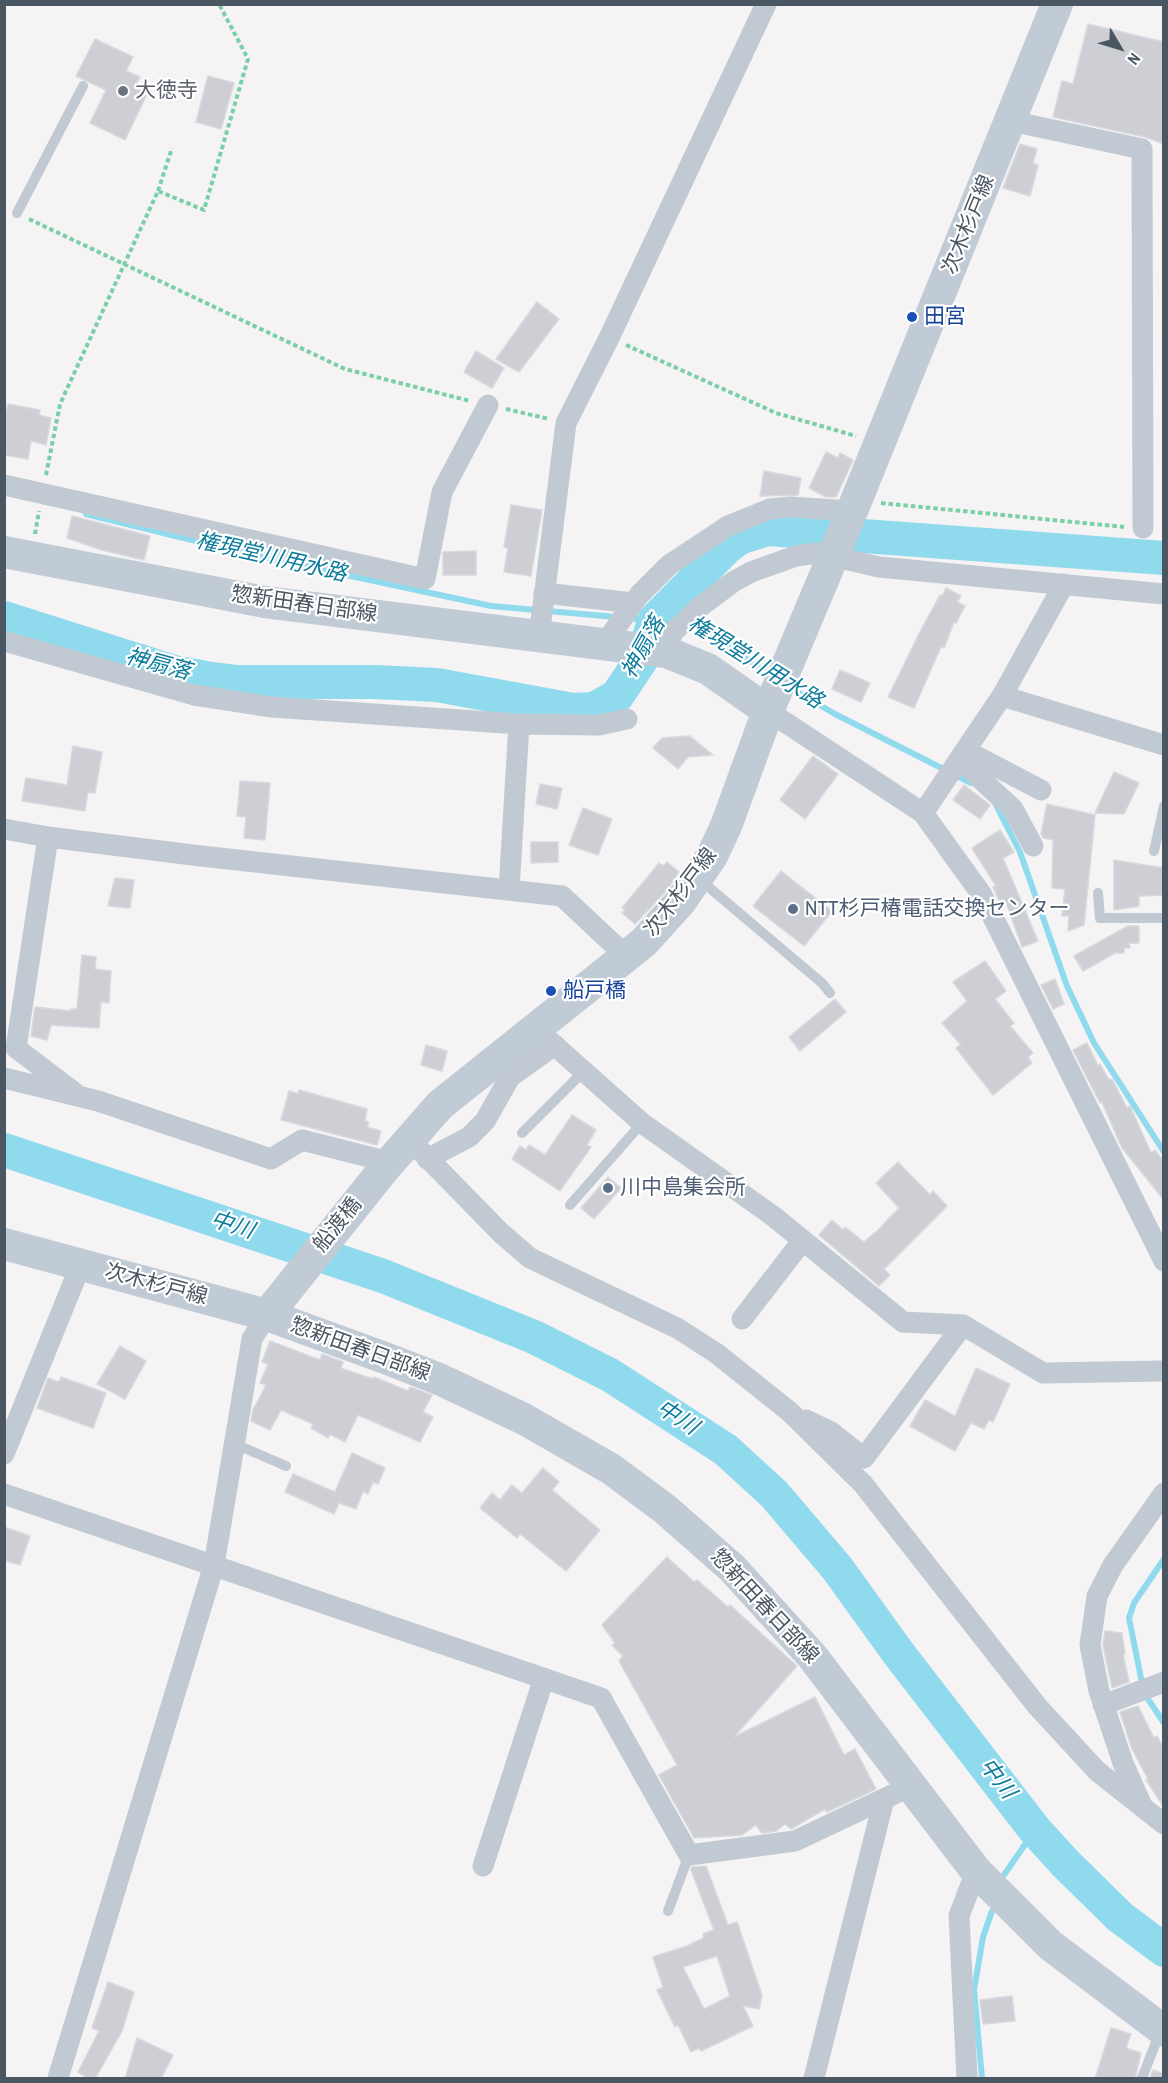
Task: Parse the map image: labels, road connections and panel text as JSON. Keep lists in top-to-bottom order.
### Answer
{
  "streets": {
    "main road": ["次木杉戸線", "惣新田春日部線", "船渡橋"]
  },
  "crossings": [
    ["次木杉戸線", "惣新田春日部線"],
    ["次木杉戸線", "船渡橋"],
    ["惣新田春日部線", "船渡橋"]
  ],
  "water": ["権現堂川用水路", "神扇落", "中川"],
  "places": [
    "大徳寺",
    "田宮",
    "NTT杉戸椿電話交換センター",
    "船戸橋",
    "川中島集会所"
  ],
  "north": "bottom right"
}
